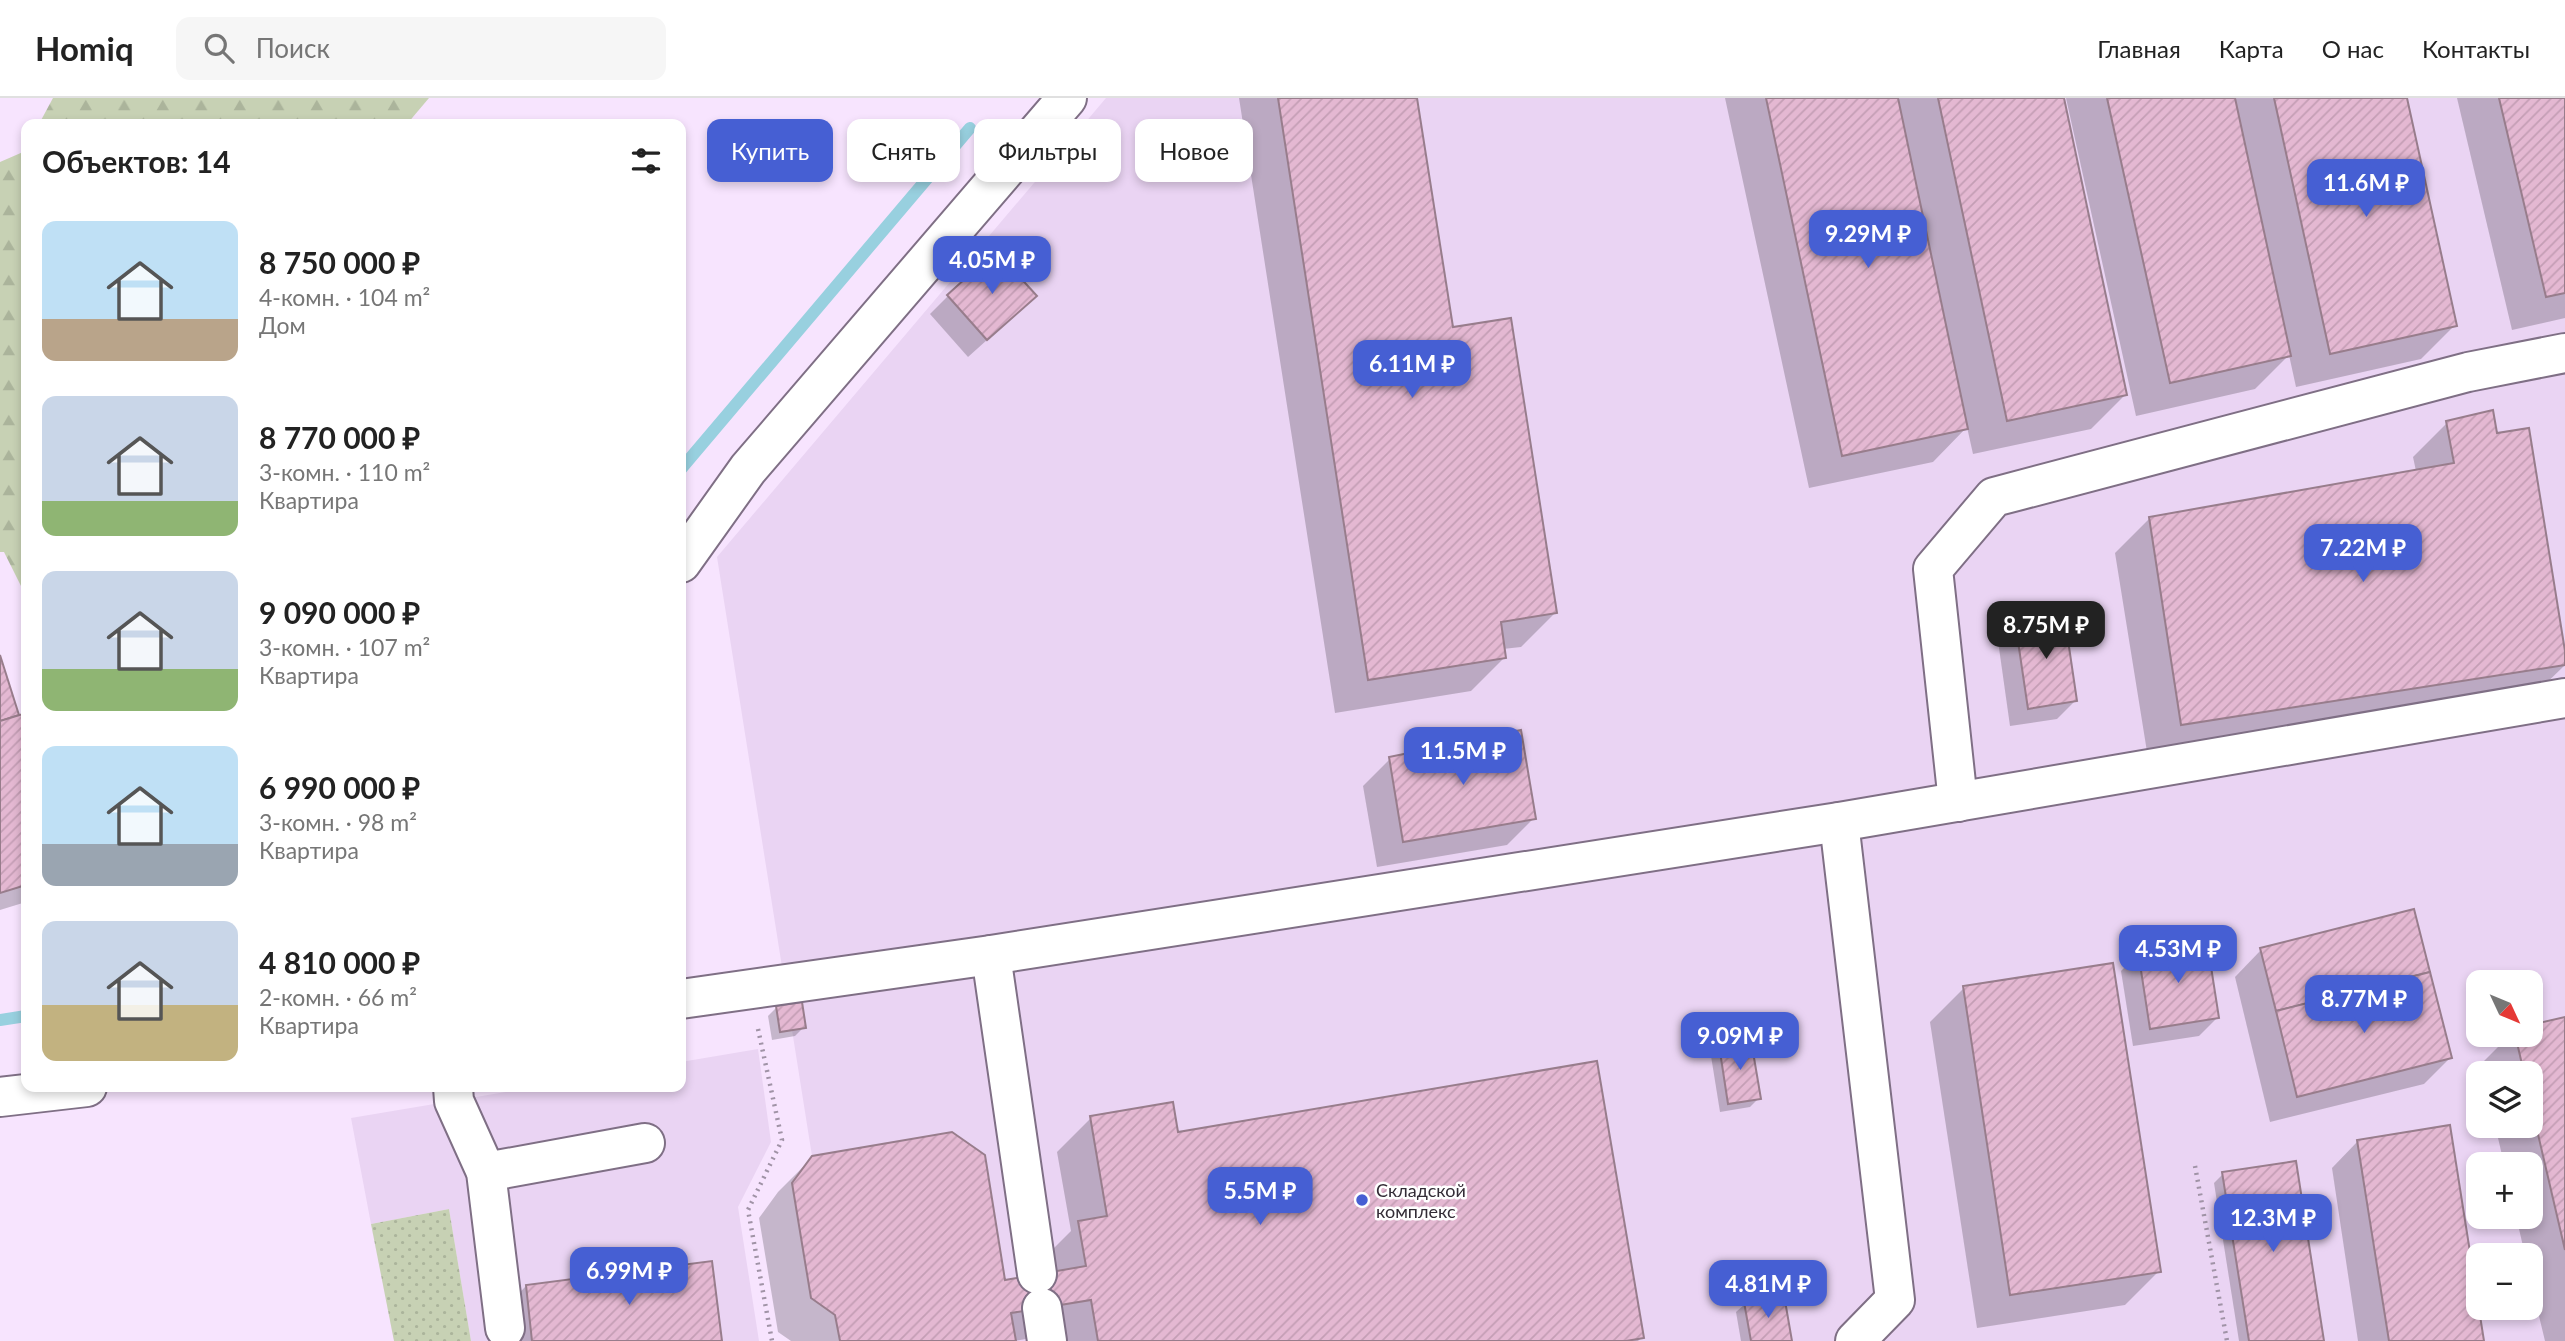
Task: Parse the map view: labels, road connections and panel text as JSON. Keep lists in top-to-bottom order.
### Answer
{
  "places": ["Складской комплекс"],
  "north": "bottom right",
  "page": {
    "header": "Homiq",
    "search": "Поиск",
    "nav": [
      "Главная",
      "Карта",
      "О нас",
      "Контакты"
    ],
    "chip": [
      "Купить",
      "Снять",
      "Фильтры",
      "Новое"
    ],
    "heading": "Объектов: 14",
    "price": [
      "11.6M ₽",
      "9.29M ₽",
      "4.05M ₽",
      "6.11M ₽",
      "7.22M ₽",
      "8.75M ₽",
      "11.5M ₽",
      "4.53M ₽",
      "8.77M ₽",
      "9.09M ₽",
      "5.5M ₽",
      "12.3M ₽",
      "6.99M ₽",
      "4.81M ₽"
    ],
    "list": [
      {
        "name": "8 750 000 ₽",
        "note": "4-комн. · 104 m² · Дом"
      },
      {
        "name": "8 770 000 ₽",
        "note": "3-комн. · 110 m² · Квартира"
      },
      {
        "name": "9 090 000 ₽",
        "note": "3-комн. · 107 m² · Квартира"
      },
      {
        "name": "6 990 000 ₽",
        "note": "3-комн. · 98 m² · Квартира"
      },
      {
        "name": "4 810 000 ₽",
        "note": "2-комн. · 66 m² · Квартира"
      }
    ],
    "map_buttons": ["+", "−"]
  }
}
